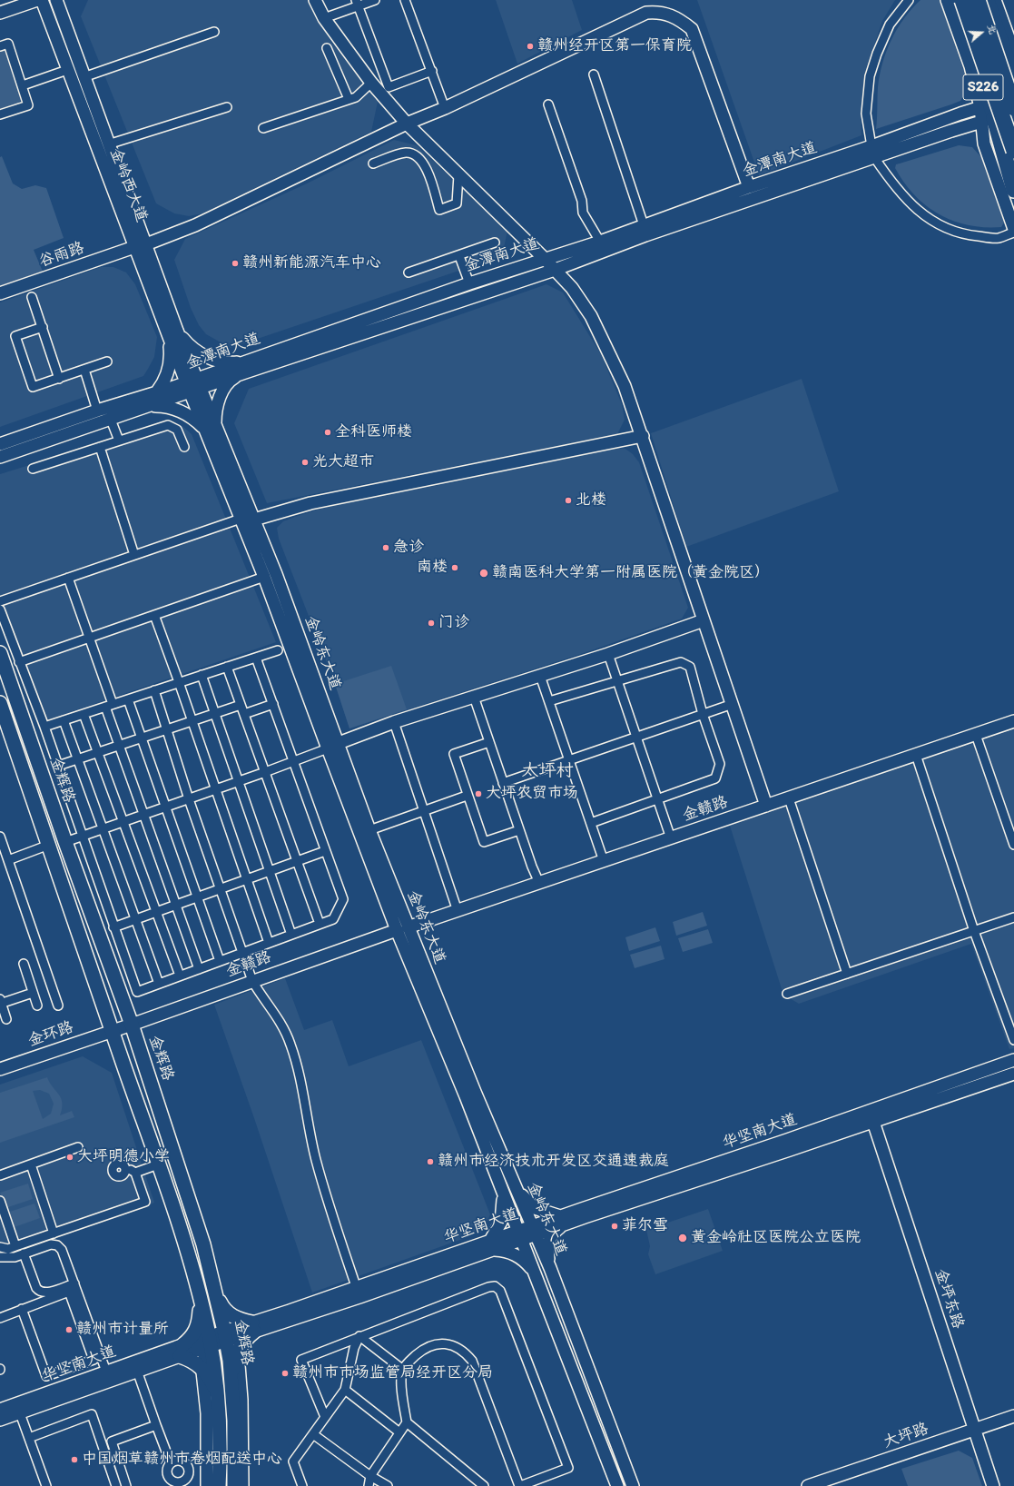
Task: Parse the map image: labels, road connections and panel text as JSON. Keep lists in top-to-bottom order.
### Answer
{
  "streets": {
    "main road": [
      "S226",
      "金潭南大道",
      "金岭西大道",
      "谷雨路",
      "金岭东大道",
      "金辉路",
      "金赣路",
      "金环路",
      "华坚南大道",
      "金坪东路",
      "大坪路"
    ]
  },
  "crossings": [
    ["S226", "金潭南大道"],
    ["金潭南大道", "金岭西大道"],
    ["金潭南大道", "金岭东大道"],
    ["金岭西大道", "谷雨路"],
    ["金岭西大道", "金岭东大道"],
    ["金岭东大道", "金赣路"],
    ["金岭东大道", "华坚南大道"],
    ["金辉路", "金赣路"],
    ["金辉路", "华坚南大道"],
    ["金赣路", "金环路"],
    ["华坚南大道", "金坪东路"],
    ["金坪东路", "大坪路"]
  ],
  "districts": ["太坪村"],
  "places": [
    "赣州经开区第一保育院",
    "赣州新能源汽车中心",
    "全科医师楼",
    "光大超市",
    "北楼",
    "急诊",
    "南楼",
    "赣南医科大学第一附属医院（黄金院区）",
    "门诊",
    "大坪农贸市场",
    "大坪明德小学",
    "赣州市经济技术开发区交通速裁庭",
    "菲尔雪",
    "黄金岭社区医院公立医院",
    "赣州市计量所",
    "赣州市市场监管局经开区分局",
    "中国烟草赣州市卷烟配送中心"
  ],
  "north": "right"
}
